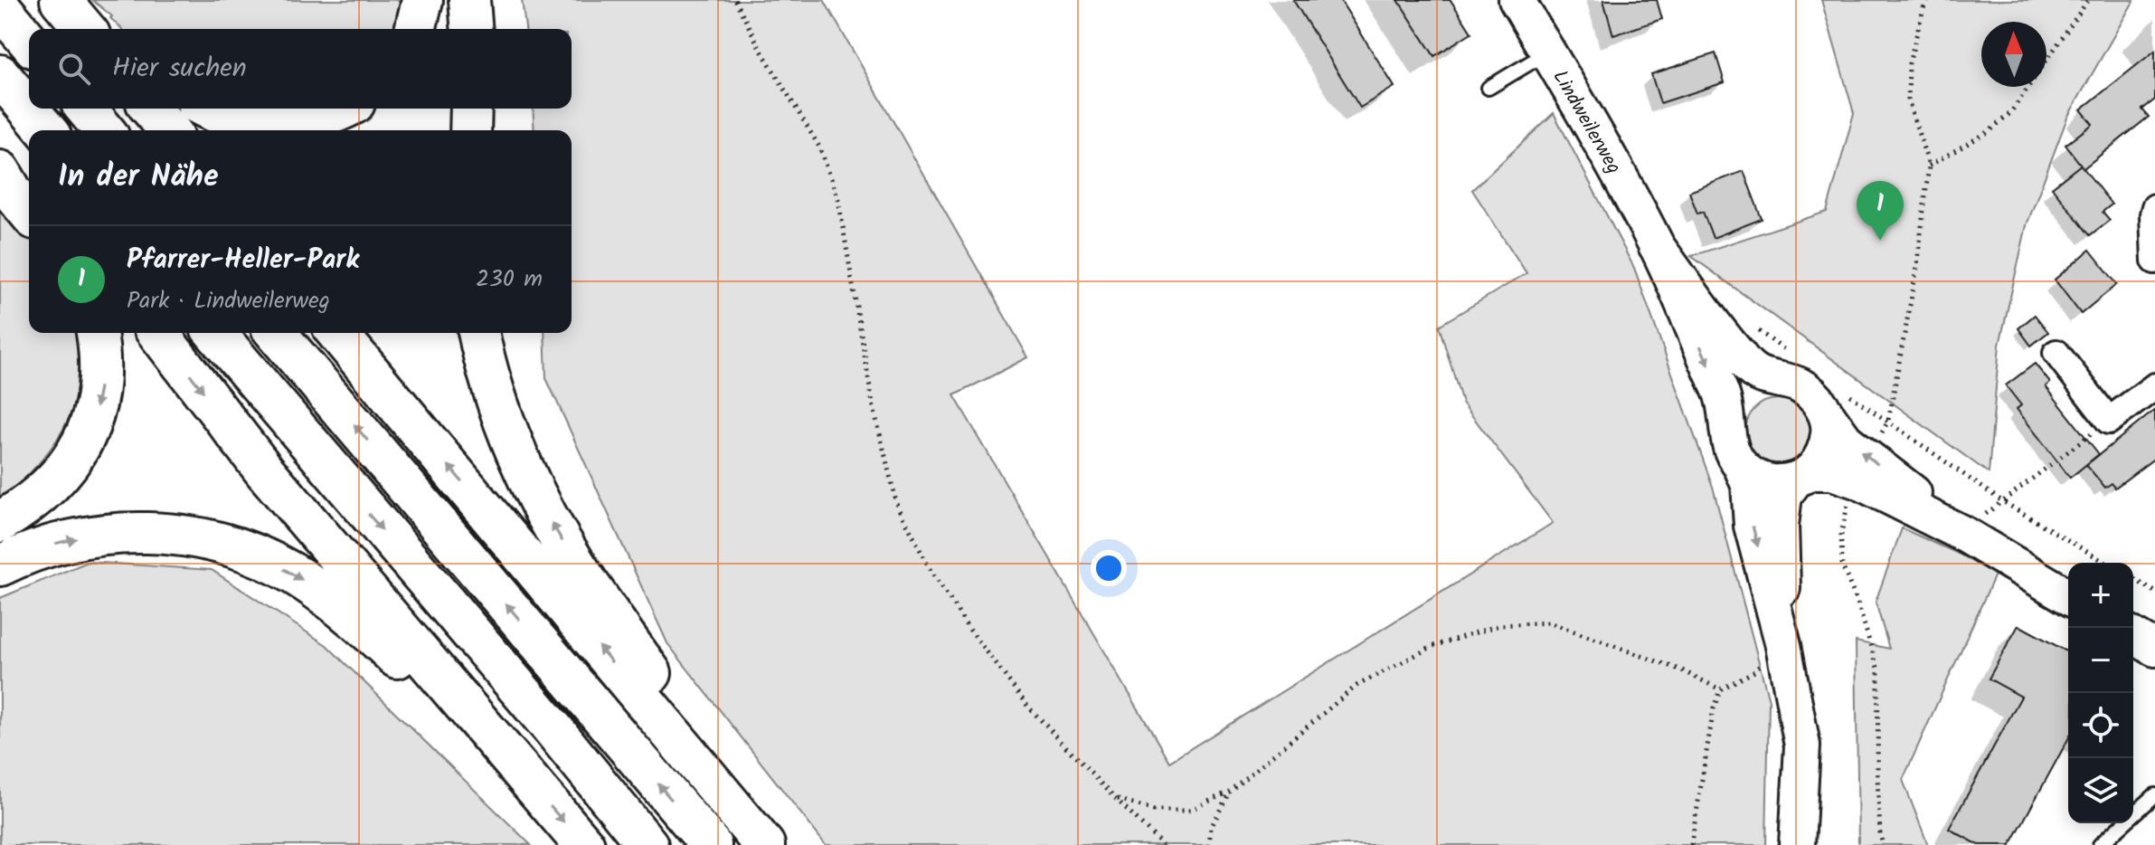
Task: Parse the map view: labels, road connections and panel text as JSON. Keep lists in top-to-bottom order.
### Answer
{
  "streets": {
    "street": ["Lindweilerweg"]
  },
  "north": "top",
  "page": {
    "search": "Hier suchen",
    "heading": "In der Nähe",
    "pins": "1",
    "list": [
      {
        "mark": "1",
        "name": "Pfarrer-Heller-Park",
        "note": "Park · Lindweilerweg",
        "value": "230 m"
      }
    ],
    "map_buttons": ["+", "−"]
  }
}
